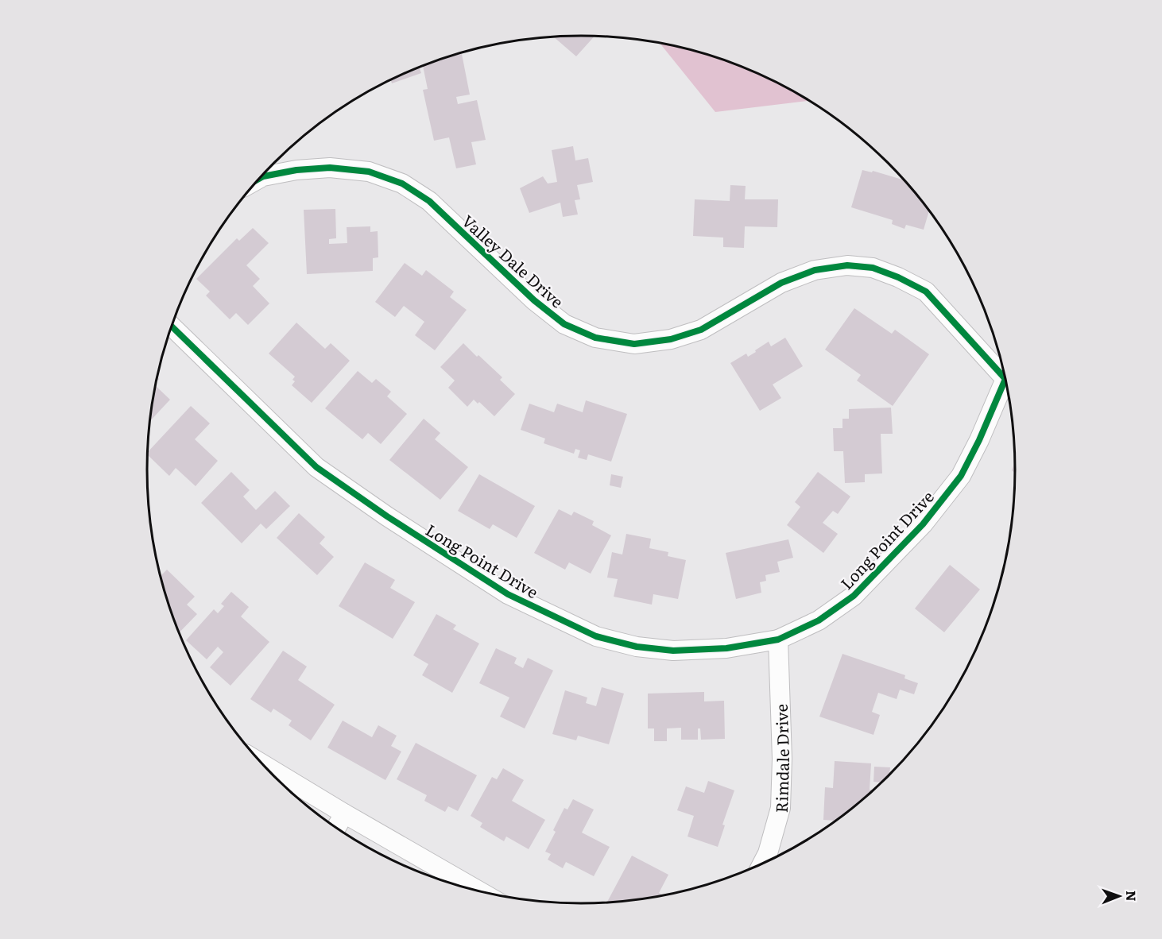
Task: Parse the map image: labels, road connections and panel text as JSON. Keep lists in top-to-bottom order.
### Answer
{
  "streets": {
    "street": ["Valley Dale Drive", "Long Point Drive", "Rimdale Drive"]
  },
  "crossings": [
    ["Long Point Drive", "Rimdale Drive"]
  ],
  "north": "right"
}
